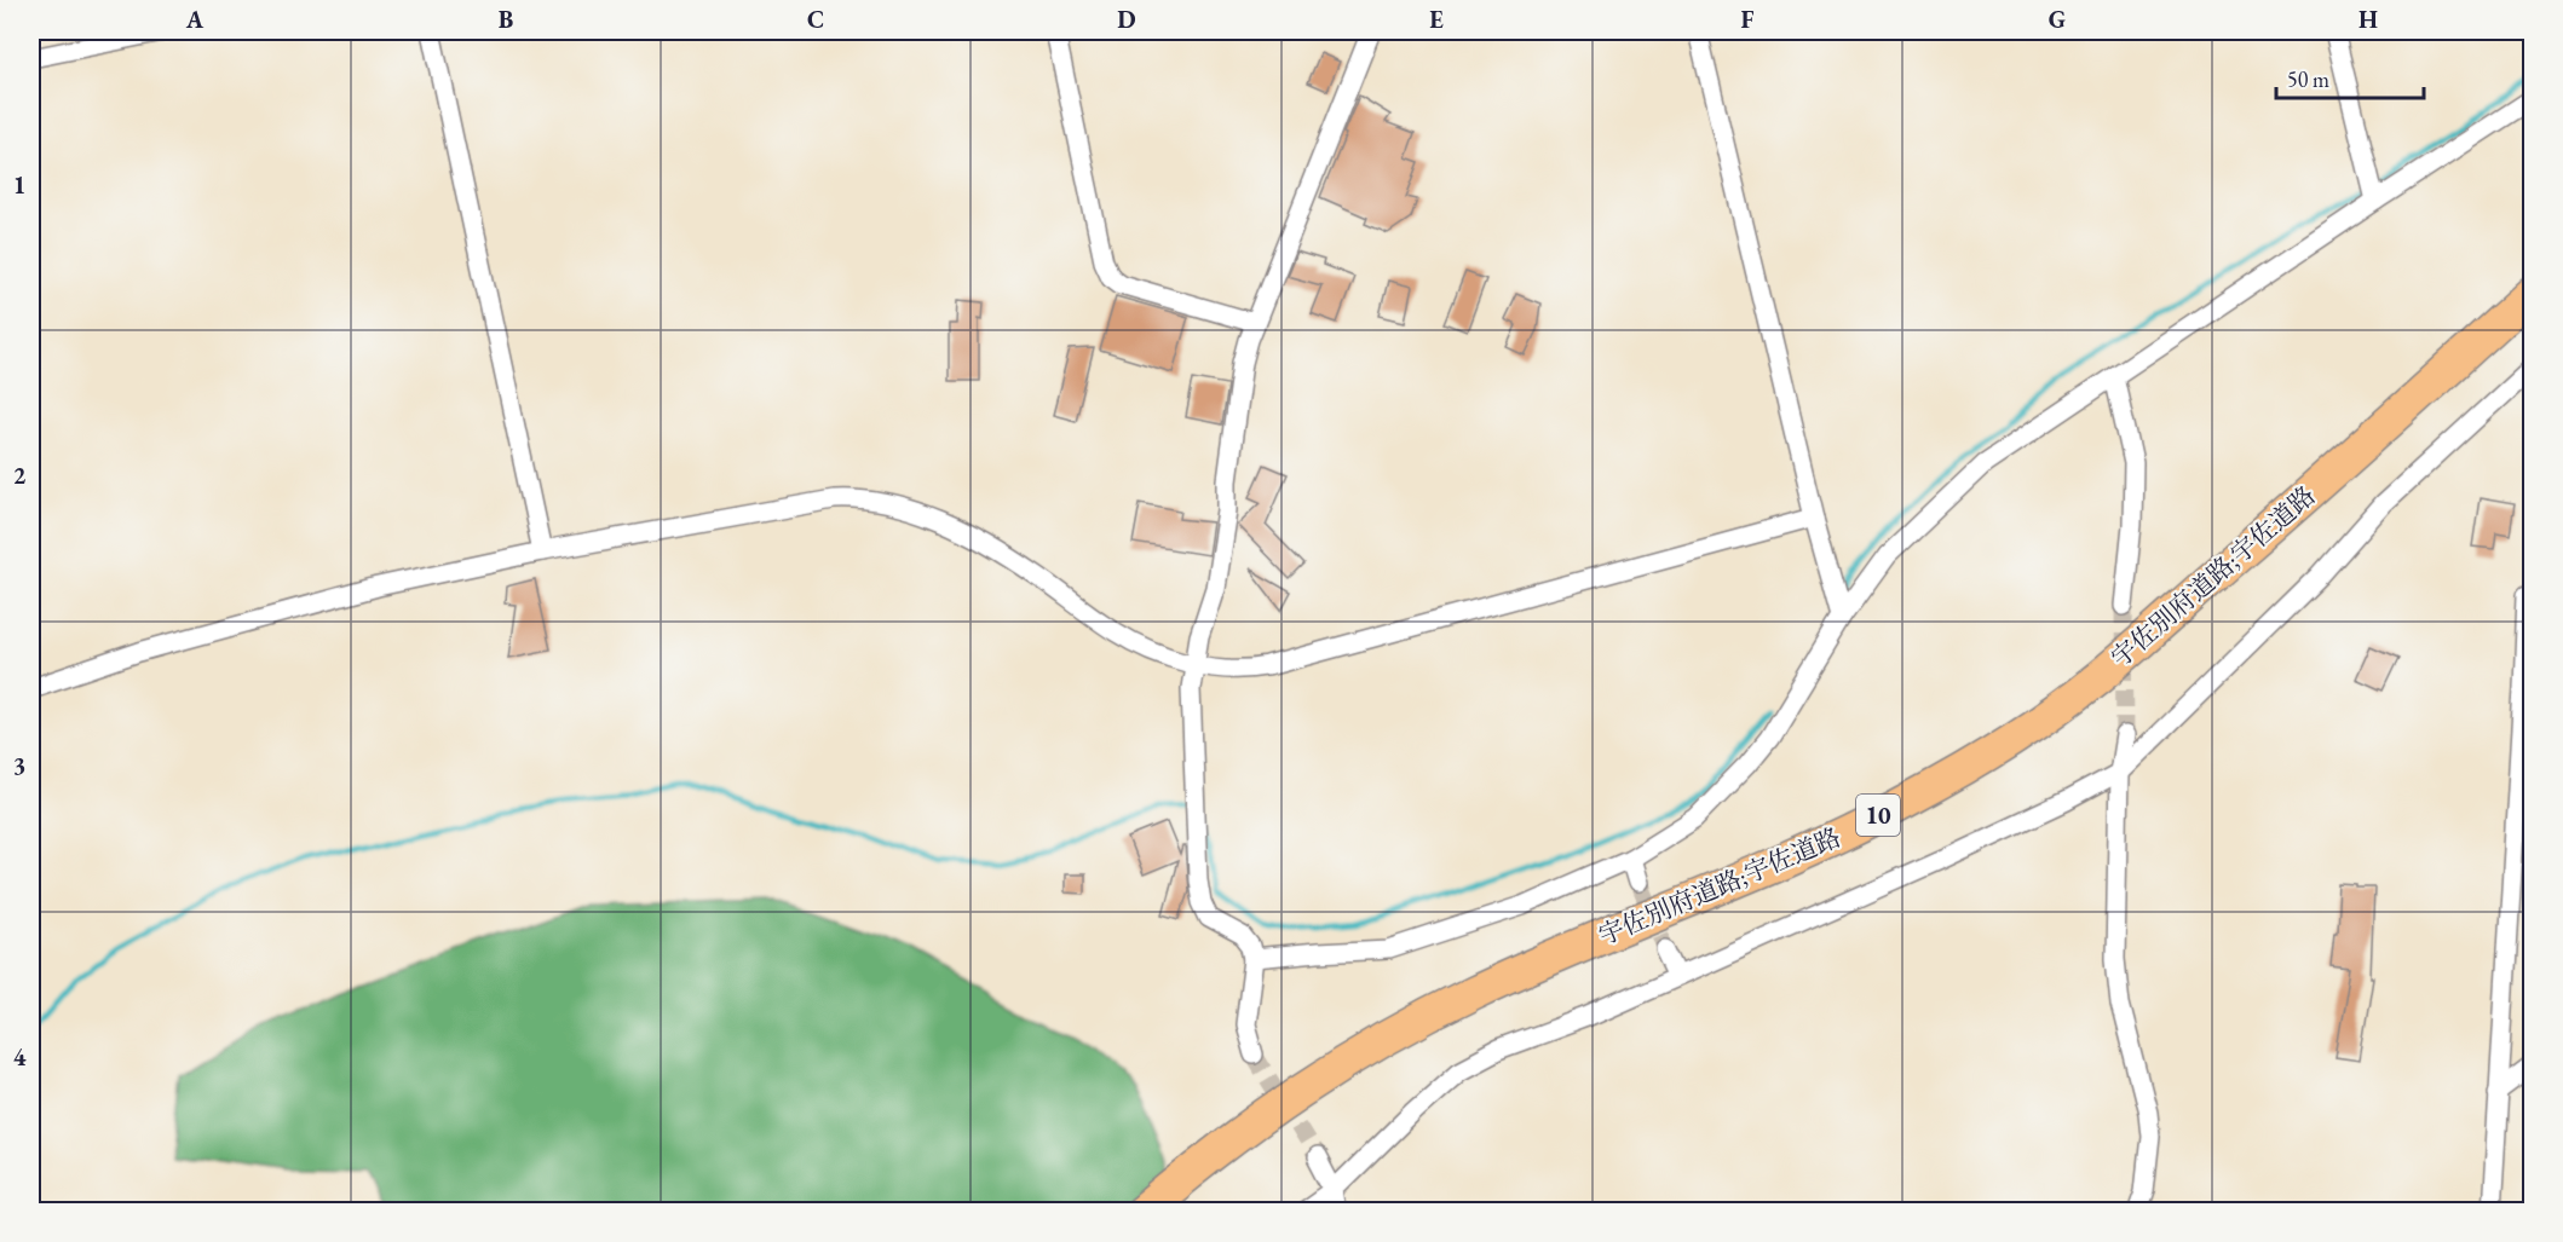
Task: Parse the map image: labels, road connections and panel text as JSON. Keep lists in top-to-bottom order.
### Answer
{
  "streets": {
    "highway": ["宇佐別府道路;宇佐道路", "10"]
  },
  "scale_bar": "50 m",
  "grid": {
    "columns": [
      "A",
      "B",
      "C",
      "D",
      "E",
      "F",
      "G",
      "H"
    ],
    "rows": [
      "1",
      "2",
      "3",
      "4"
    ]
  }
}
